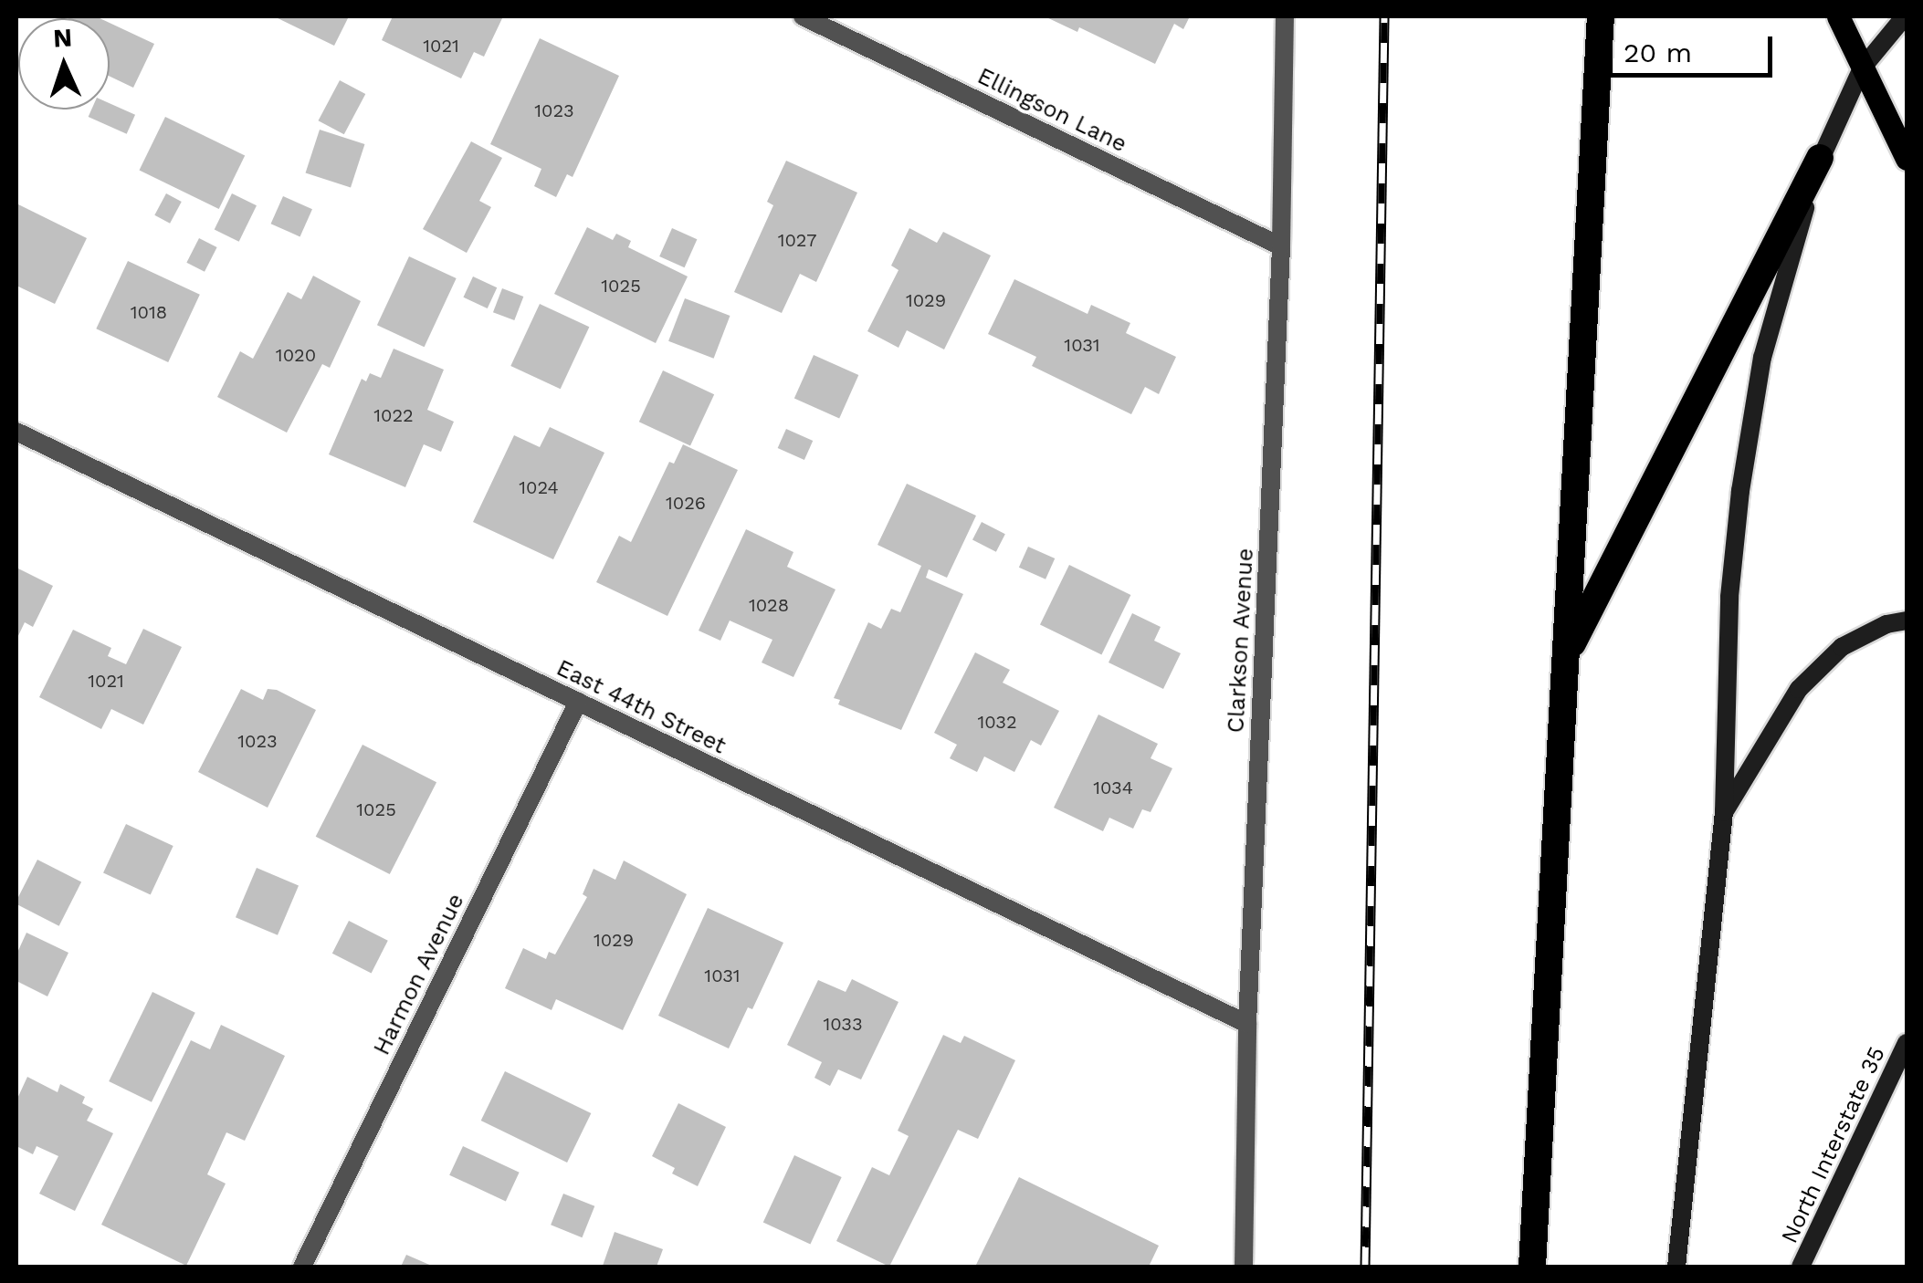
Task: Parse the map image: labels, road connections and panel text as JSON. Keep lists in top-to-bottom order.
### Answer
{
  "streets": {
    "main road": ["North Interstate 35"],
    "street": [
      "Ellingson Lane",
      "Clarkson Avenue",
      "East 44th Street",
      "Harmon Avenue"
    ]
  },
  "crossings": [
    ["Ellingson Lane", "Clarkson Avenue"],
    ["Clarkson Avenue", "East 44th Street"],
    ["East 44th Street", "Harmon Avenue"]
  ],
  "house_numbers": [
    "1021",
    "1023",
    "1027",
    "1025",
    "1029",
    "1018",
    "1031",
    "1020",
    "1022",
    "1024",
    "1026",
    "1028",
    "1021",
    "1032",
    "1023",
    "1034",
    "1025",
    "1029",
    "1031",
    "1033"
  ],
  "scale_bar": "20 m",
  "north": "top"
}
